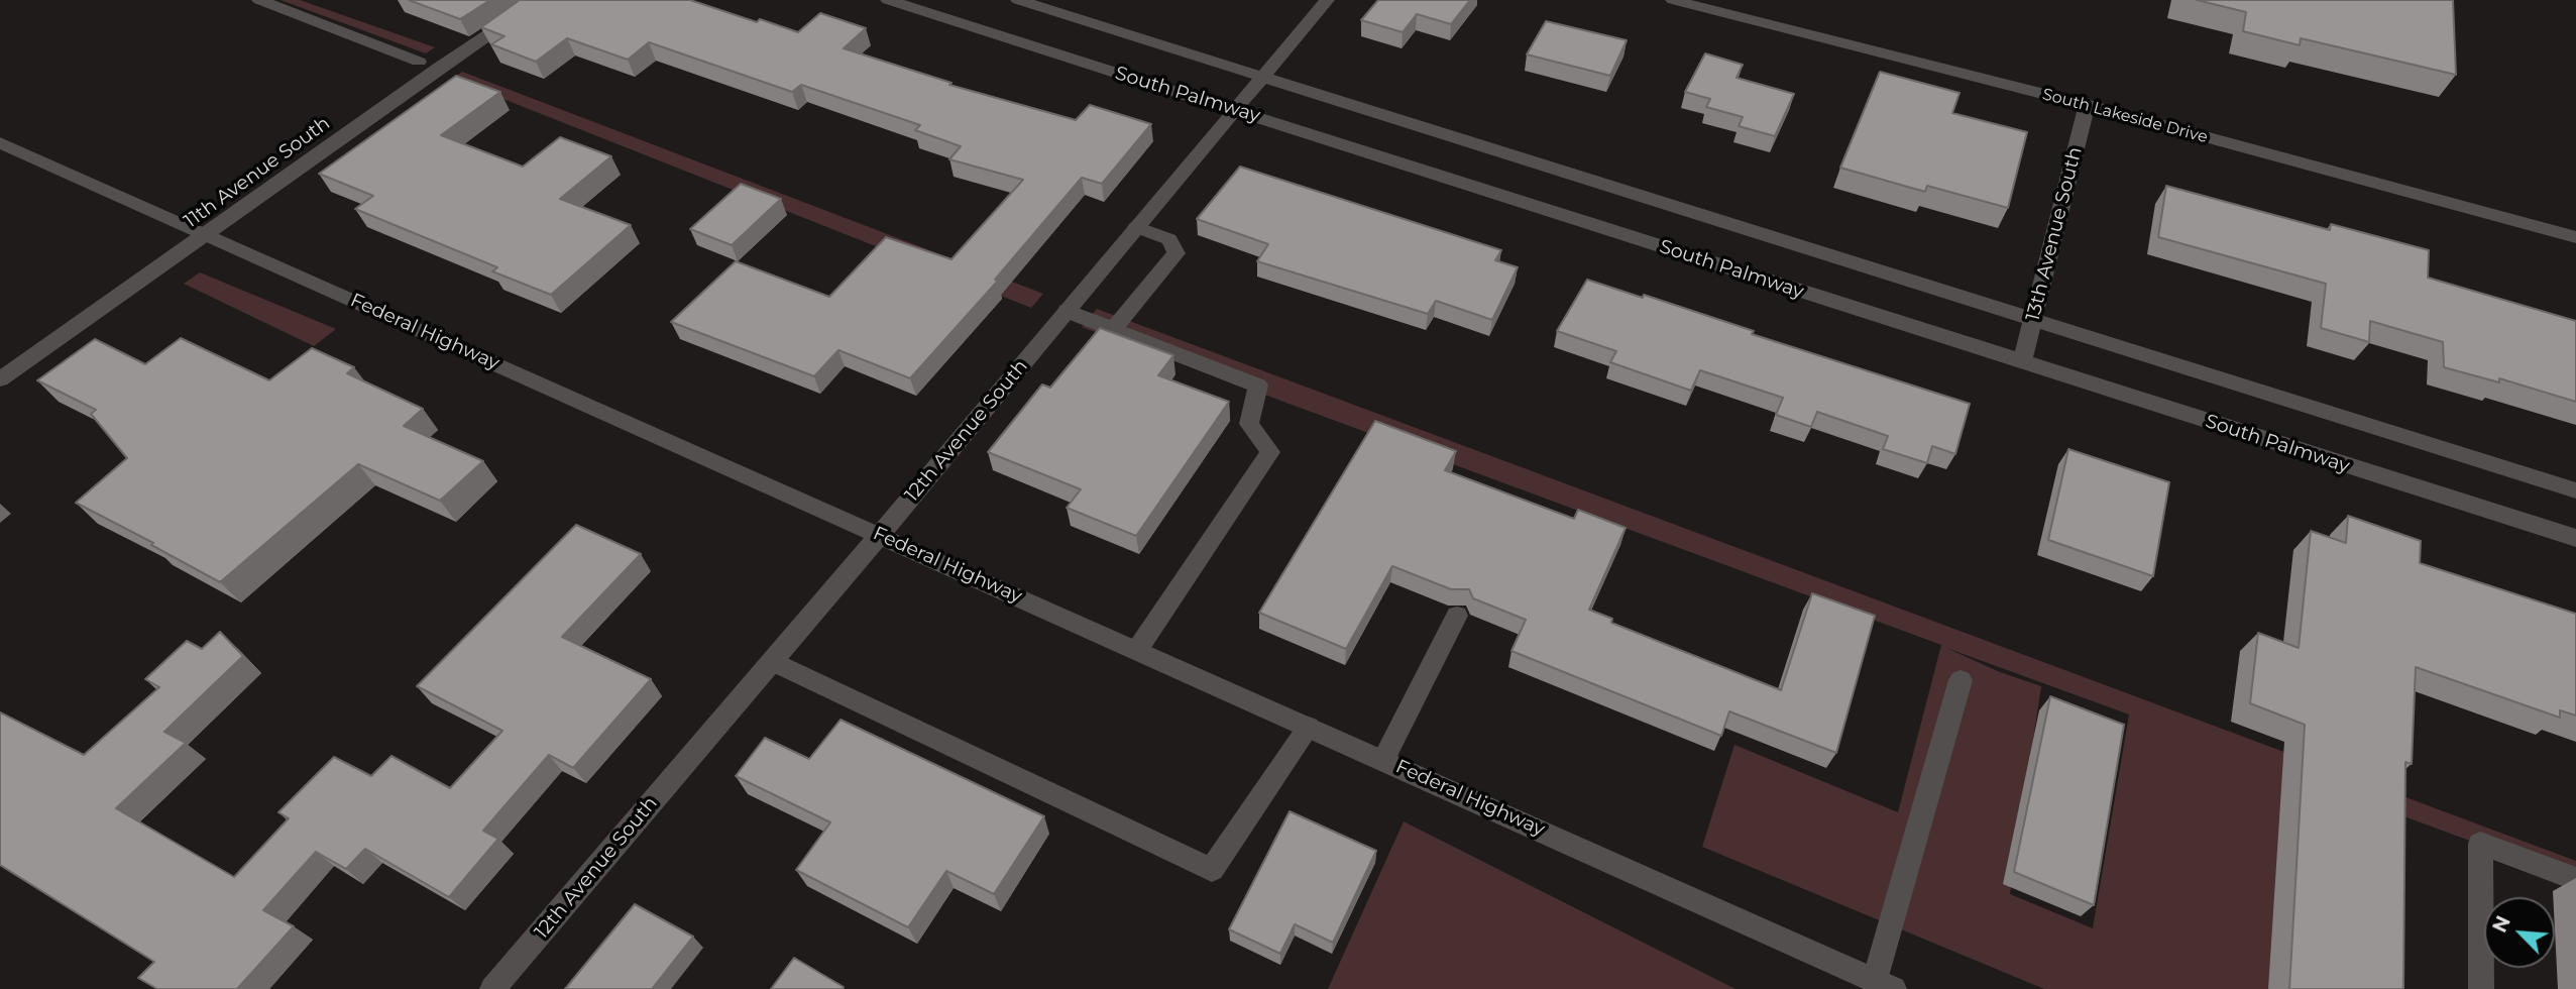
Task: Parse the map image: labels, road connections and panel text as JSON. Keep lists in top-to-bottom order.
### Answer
{
  "streets": {
    "street": [
      "South Palmway",
      "South Lakeside Drive",
      "11th Avenue South",
      "13th Avenue South",
      "Federal Highway",
      "12th Avenue South"
    ]
  },
  "crossings": [
    ["South Palmway", "13th Avenue South"],
    ["South Palmway", "12th Avenue South"],
    ["South Lakeside Drive", "13th Avenue South"],
    ["11th Avenue South", "Federal Highway"],
    ["Federal Highway", "12th Avenue South"]
  ],
  "north": "top left"
}
